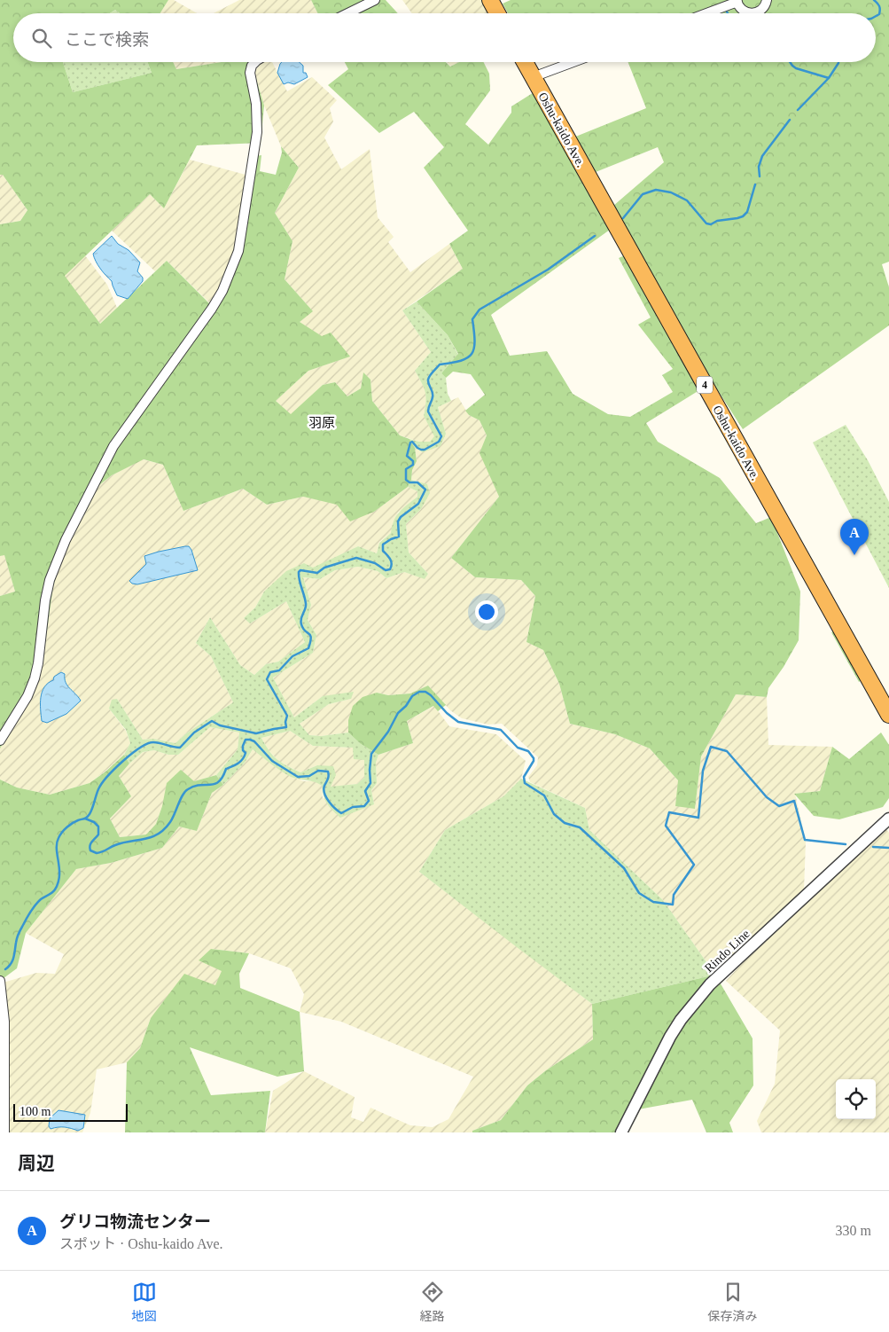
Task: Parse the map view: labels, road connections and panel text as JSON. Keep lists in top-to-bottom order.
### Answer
{
  "streets": {
    "highway": ["Oshu-kaido Ave.", "4"],
    "street": ["Rindo Line"]
  },
  "districts": ["羽原"],
  "scale_bar": "100 m",
  "page": {
    "search": "ここで検索",
    "pins": "A",
    "scale": "100 m",
    "heading": "周辺",
    "list": [
      {
        "mark": "A",
        "name": "グリコ物流センター",
        "note": "スポット · Oshu-kaido Ave.",
        "value": "330 m"
      }
    ],
    "nav": ["地図", "経路", "保存済み"]
  }
}
